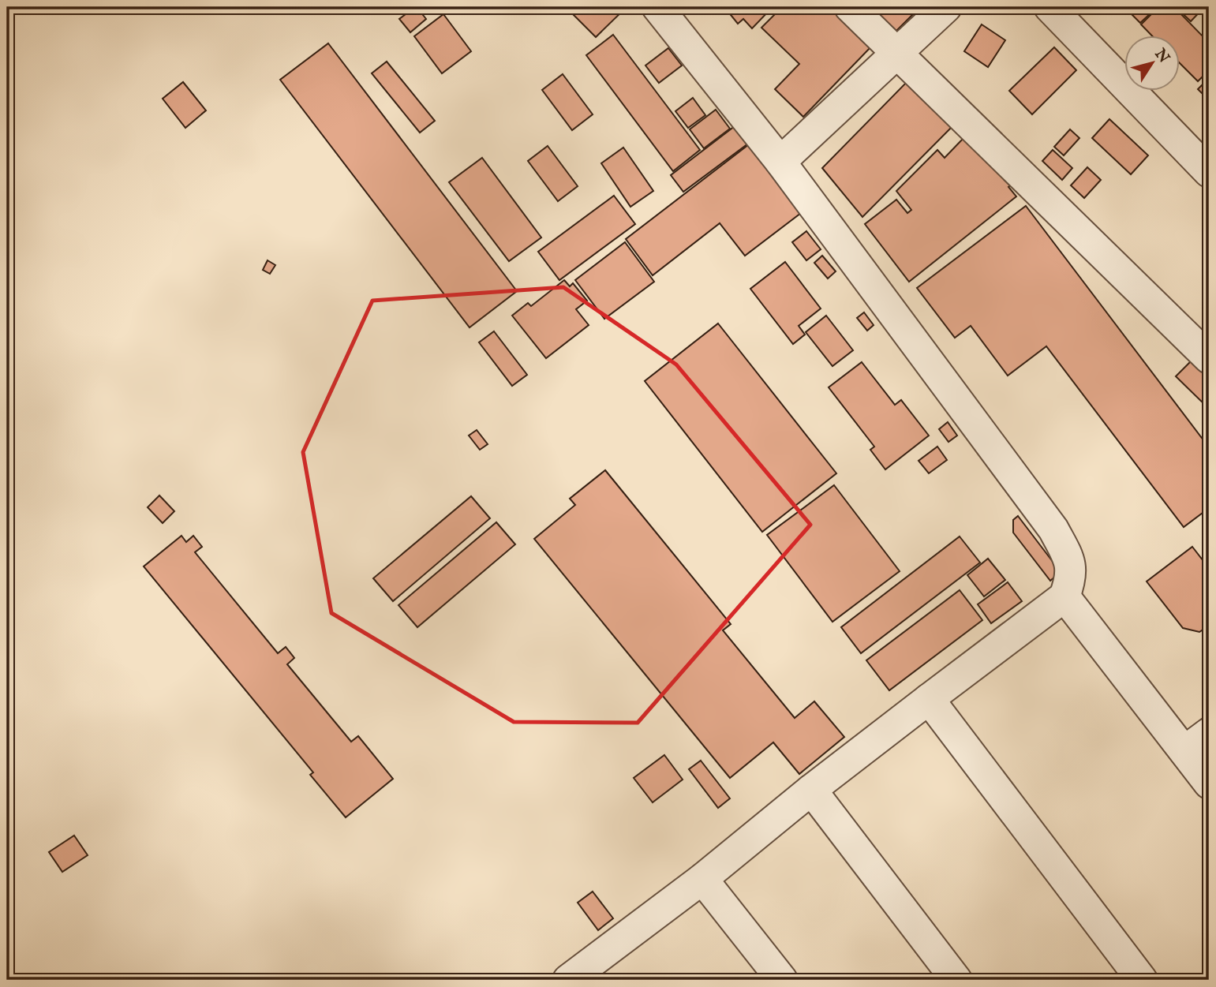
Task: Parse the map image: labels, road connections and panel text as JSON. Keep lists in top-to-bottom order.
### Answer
{
  "north": "top right"
}
